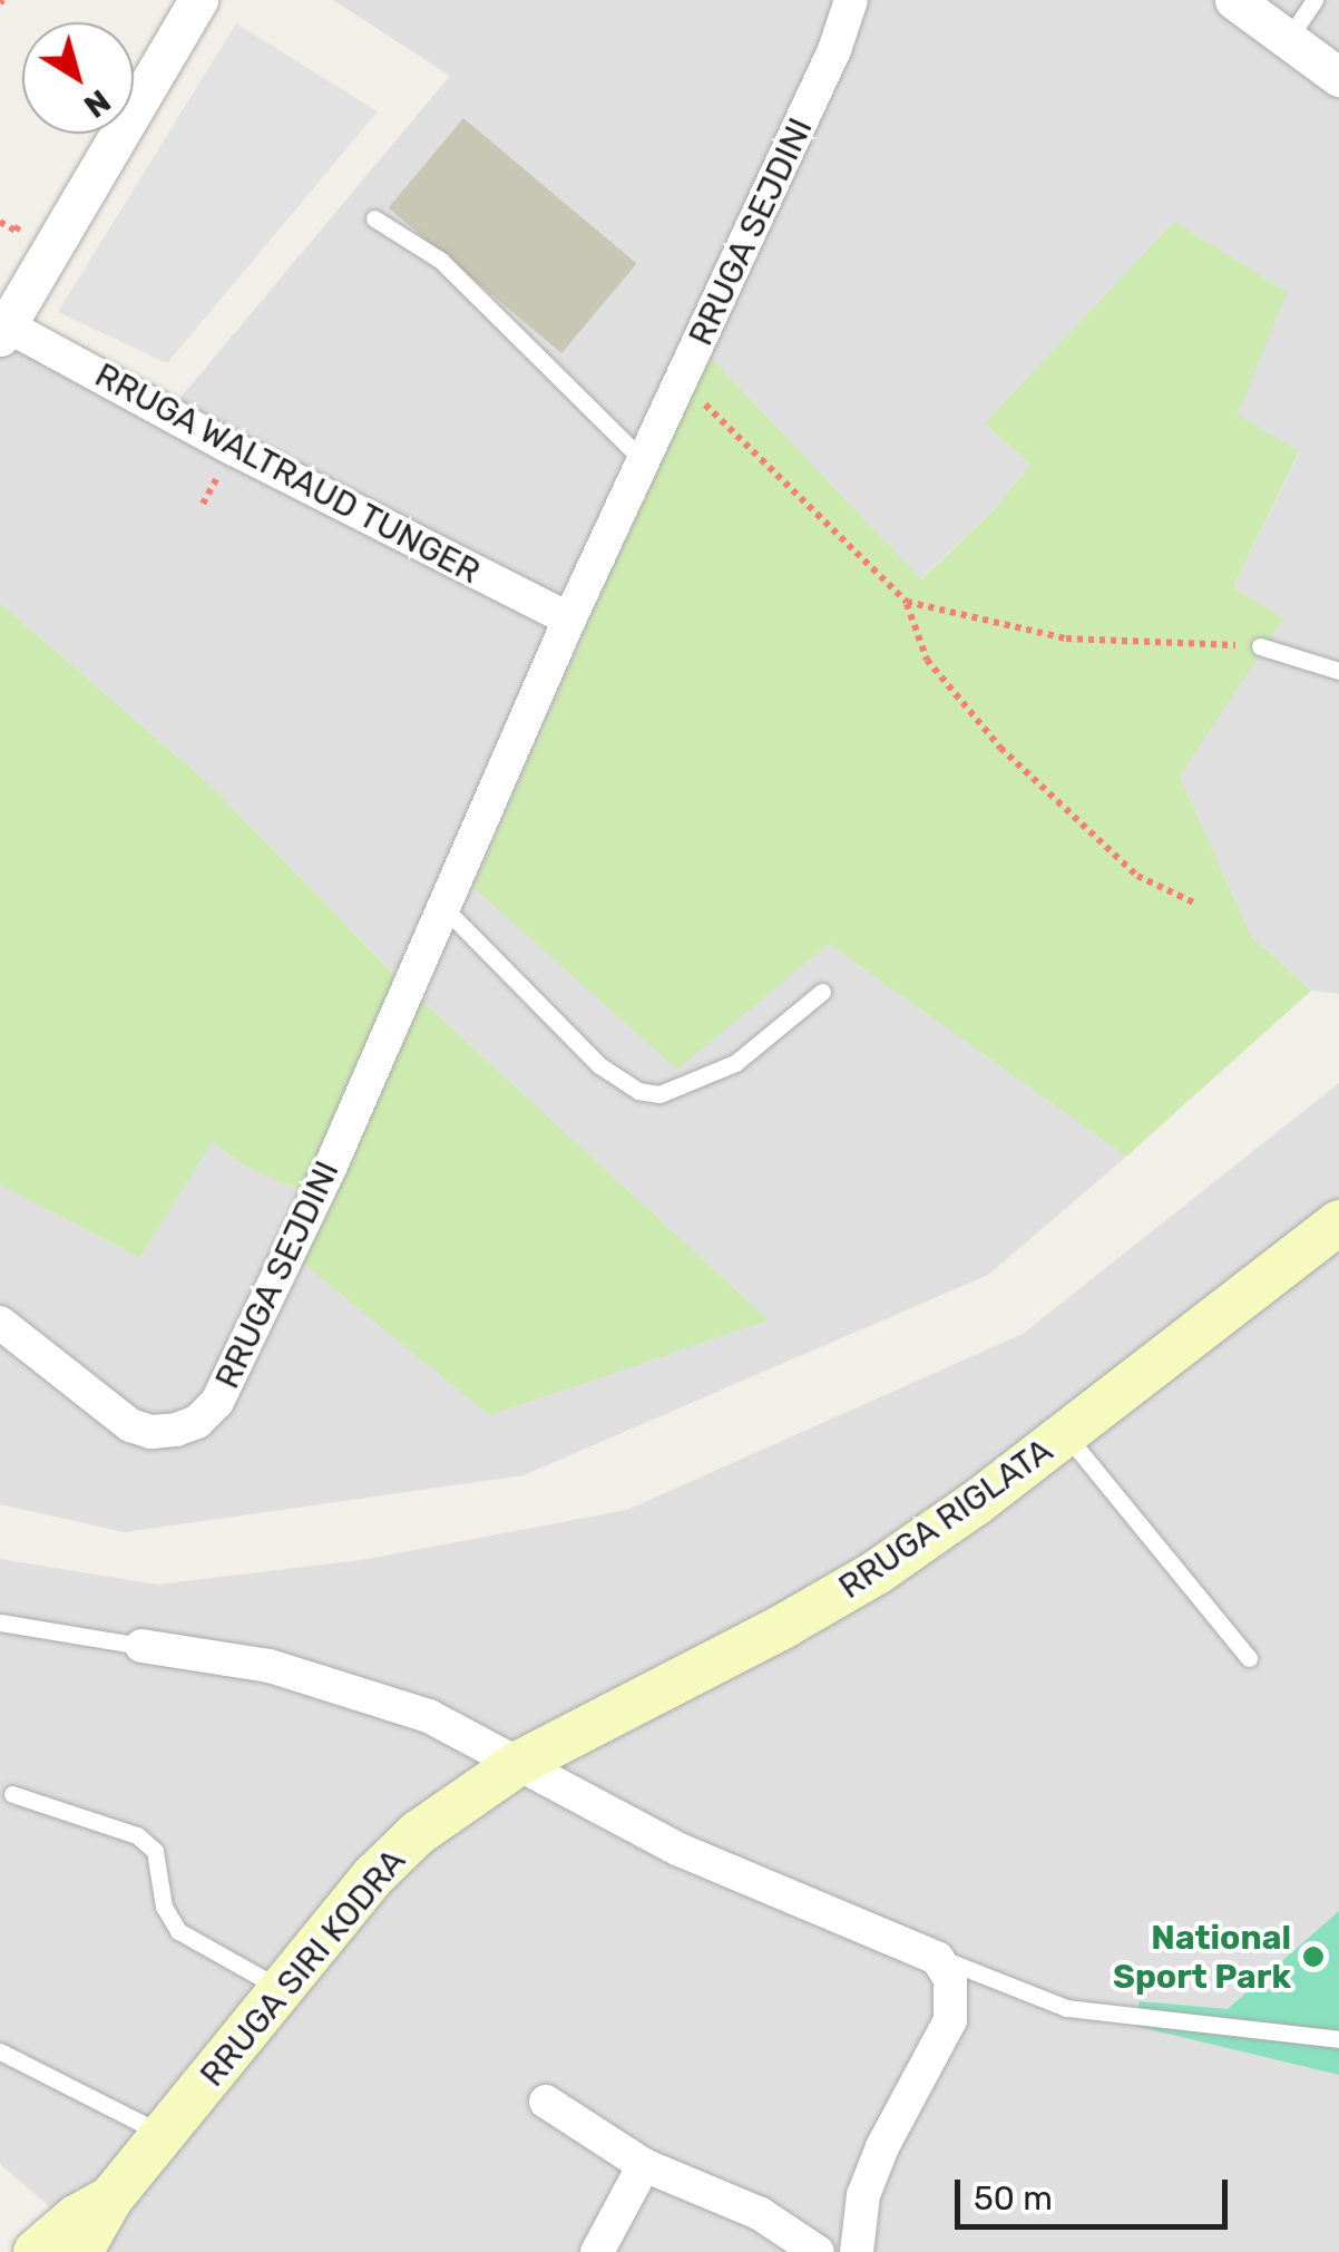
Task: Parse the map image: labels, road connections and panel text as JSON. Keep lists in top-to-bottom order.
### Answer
{
  "streets": {
    "main road": ["RRUGA RIGLATA", "RRUGA SIRI KODRA"],
    "street": ["RRUGA SEJDINI", "RRUGA WALTRAUD TUNGER"]
  },
  "crossings": [
    ["RRUGA SEJDINI", "RRUGA WALTRAUD TUNGER"],
    ["RRUGA RIGLATA", "RRUGA SIRI KODRA"]
  ],
  "places": ["National Sport Park"],
  "scale_bar": "50 m",
  "north": "bottom right"
}
